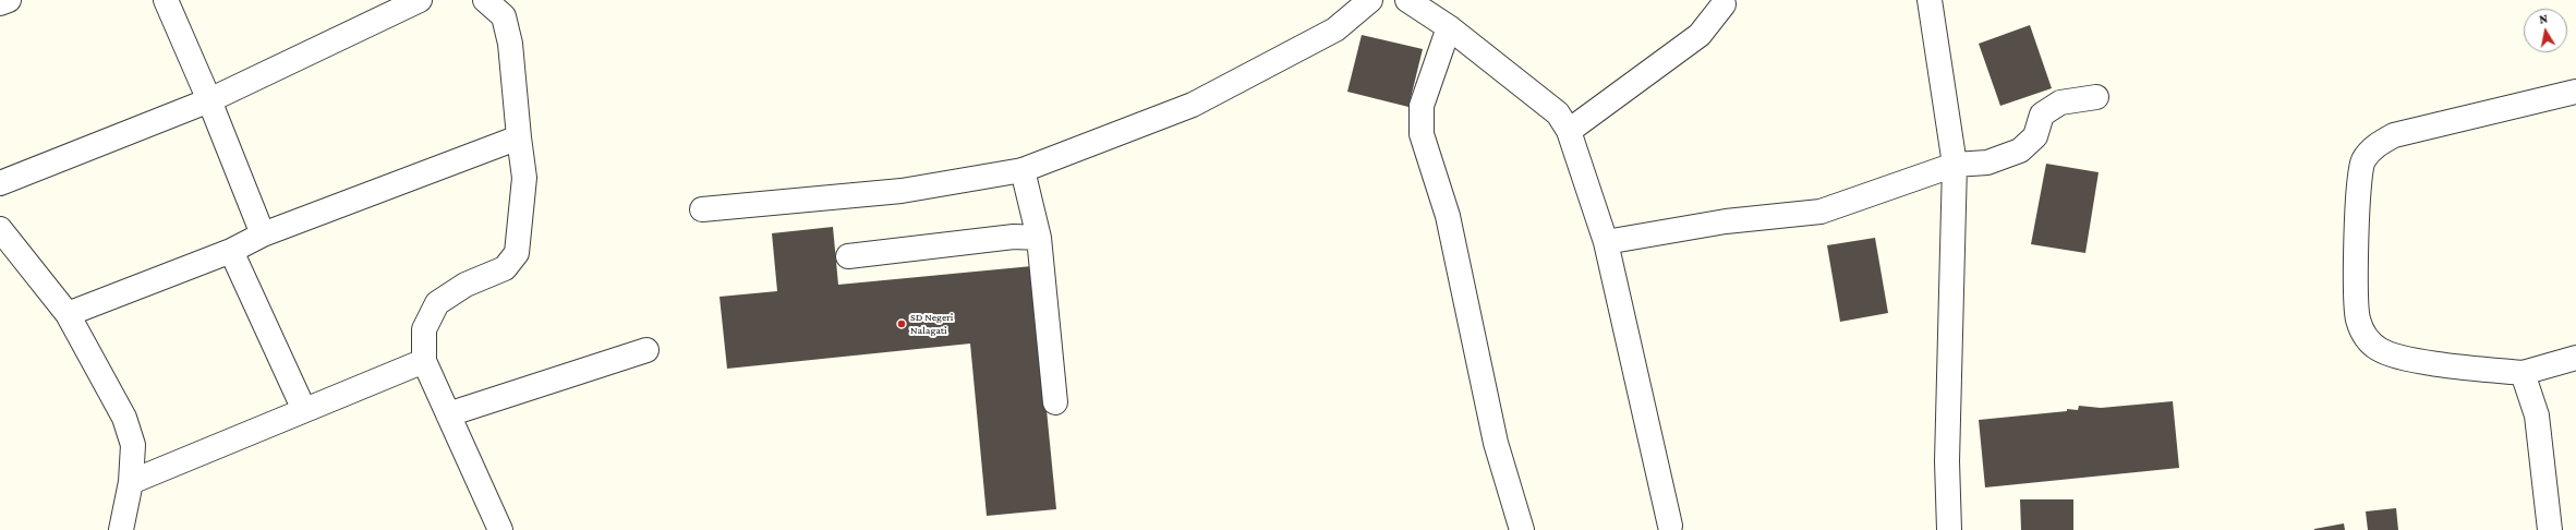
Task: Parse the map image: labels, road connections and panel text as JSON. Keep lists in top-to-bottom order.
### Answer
{
  "places": ["SD Negeri Nalagati"],
  "north": "top"
}
